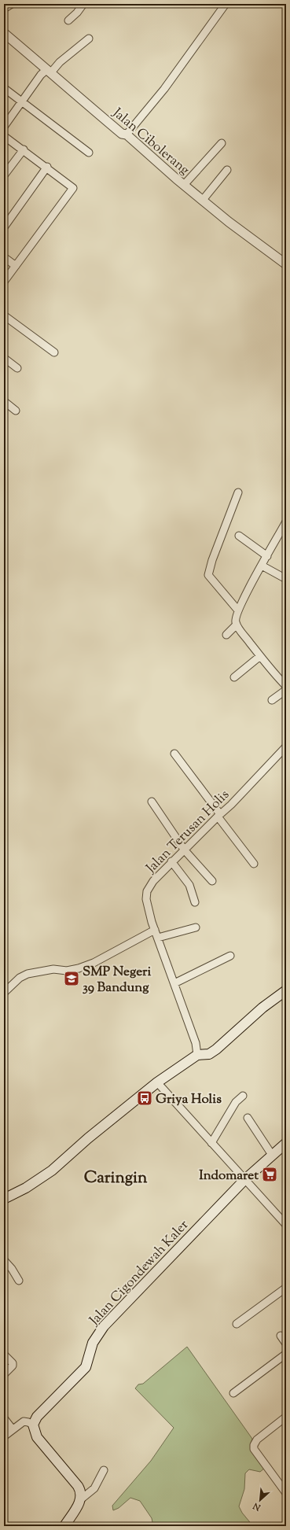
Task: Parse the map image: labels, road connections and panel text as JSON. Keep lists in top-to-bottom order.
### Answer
{
  "streets": {
    "main road": ["Jalan Cigondewah Kaler"],
    "street": ["Jalan Cibolerang", "Jalan Terusan Holis"]
  },
  "districts": ["Caringin"],
  "places": {
    "school or university": ["SMP Negeri 39 Bandung"],
    "bus stop": ["Griya Holis"],
    "supermarket": ["Indomaret"]
  },
  "north": "bottom left"
}
